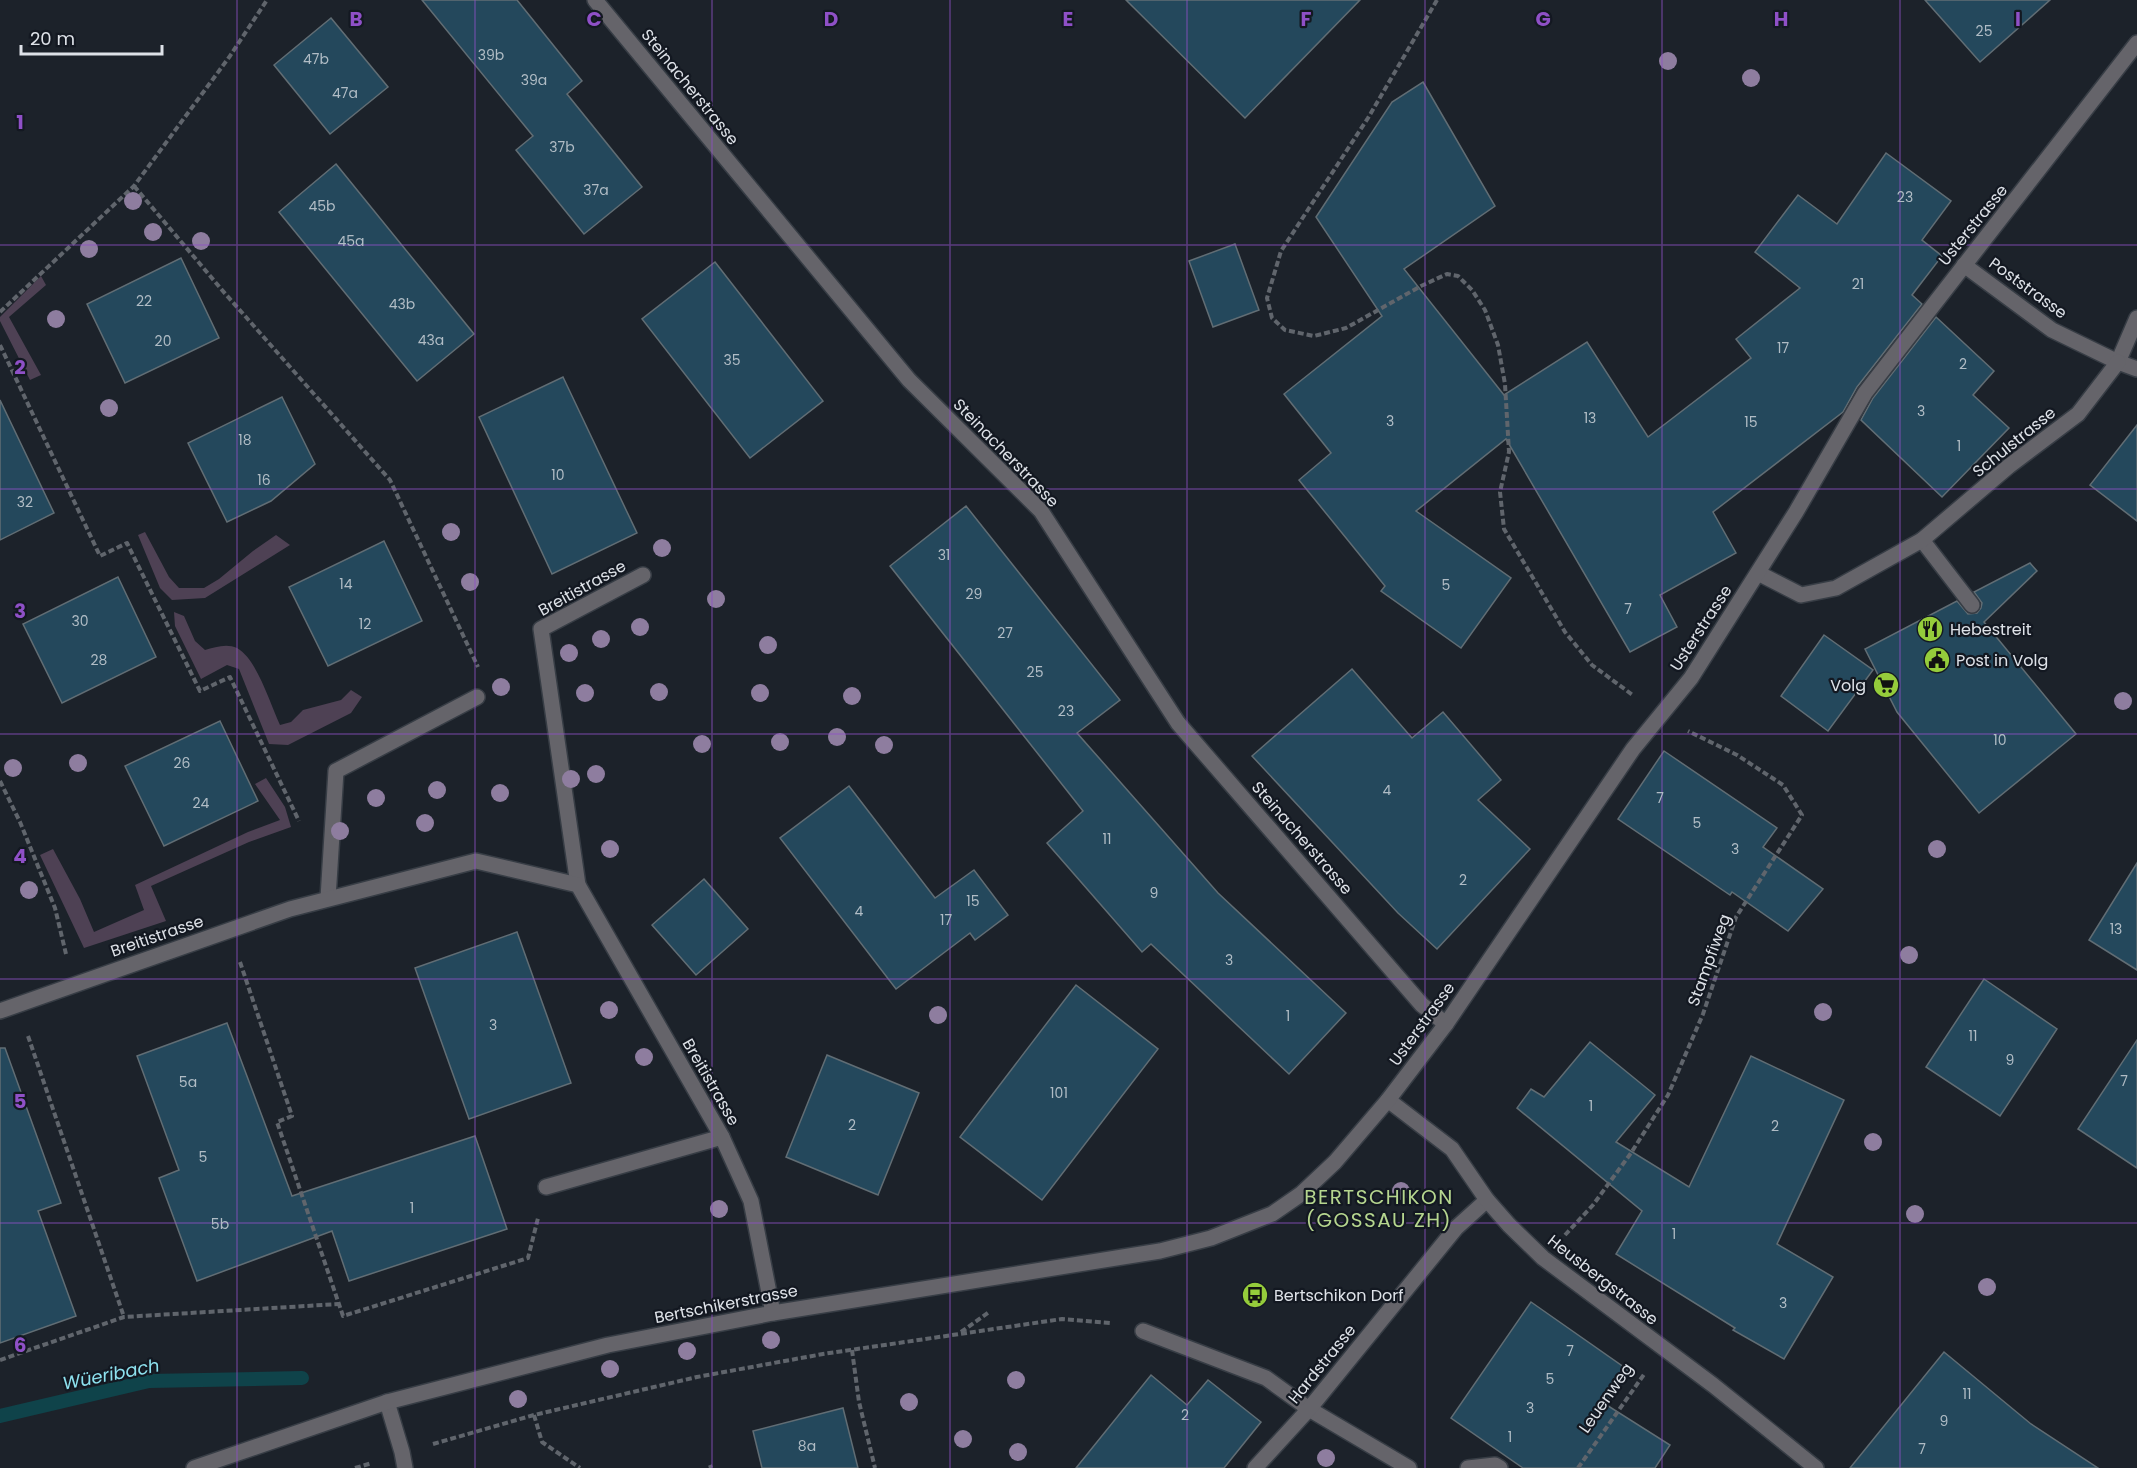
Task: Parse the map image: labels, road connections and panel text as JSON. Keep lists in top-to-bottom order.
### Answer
{
  "streets": {
    "street": [
      "Steinacherstrasse",
      "Usterstrasse",
      "Poststrasse",
      "Schulstrasse",
      "Breitistrasse",
      "Heusbergstrasse",
      "Bertschikerstrasse",
      "Hardstrasse"
    ],
    "path": ["Stampfiweg", "Leuenweg"]
  },
  "crossings": [
    ["Steinacherstrasse", "Usterstrasse"],
    ["Usterstrasse", "Poststrasse"],
    ["Usterstrasse", "Schulstrasse"],
    ["Usterstrasse", "Stampfiweg"],
    ["Usterstrasse", "Heusbergstrasse"],
    ["Usterstrasse", "Bertschikerstrasse"],
    ["Poststrasse", "Schulstrasse"],
    ["Breitistrasse", "Bertschikerstrasse"],
    ["Stampfiweg", "Heusbergstrasse"],
    ["Heusbergstrasse", "Hardstrasse"],
    ["Heusbergstrasse", "Leuenweg"]
  ],
  "districts": ["BERTSCHIKON (GOSSAU ZH)"],
  "water": ["Wüeribach"],
  "places": {
    "restaurant": ["Hebestreit"],
    "public building": ["Post in Volg"],
    "supermarket": ["Volg"],
    "bus stop": ["Bertschikon Dorf"]
  },
  "house_numbers": [
    "25",
    "39b",
    "47b",
    "39a",
    "47a",
    "37b",
    "37a",
    "23",
    "45b",
    "45a",
    "21",
    "22",
    "43b",
    "43a",
    "20",
    "17",
    "35",
    "2",
    "3",
    "13",
    "3",
    "15",
    "18",
    "1",
    "10",
    "16",
    "32",
    "31",
    "14",
    "5",
    "29",
    "7",
    "30",
    "12",
    "27",
    "28",
    "25",
    "23",
    "10",
    "26",
    "4",
    "7",
    "24",
    "5",
    "11",
    "3",
    "2",
    "9",
    "15",
    "4",
    "17",
    "13",
    "3",
    "1",
    "3",
    "11",
    "9",
    "7",
    "5a",
    "101",
    "1",
    "2",
    "2",
    "5",
    "1",
    "5b",
    "1",
    "3",
    "7",
    "5",
    "11",
    "3",
    "2",
    "9",
    "1",
    "8a",
    "7"
  ],
  "scale_bar": "20 m",
  "grid": {
    "columns": [
      "B",
      "C",
      "D",
      "E",
      "F",
      "G",
      "H",
      "I"
    ],
    "rows": [
      "1",
      "2",
      "3",
      "4",
      "5",
      "6"
    ]
  }
}
